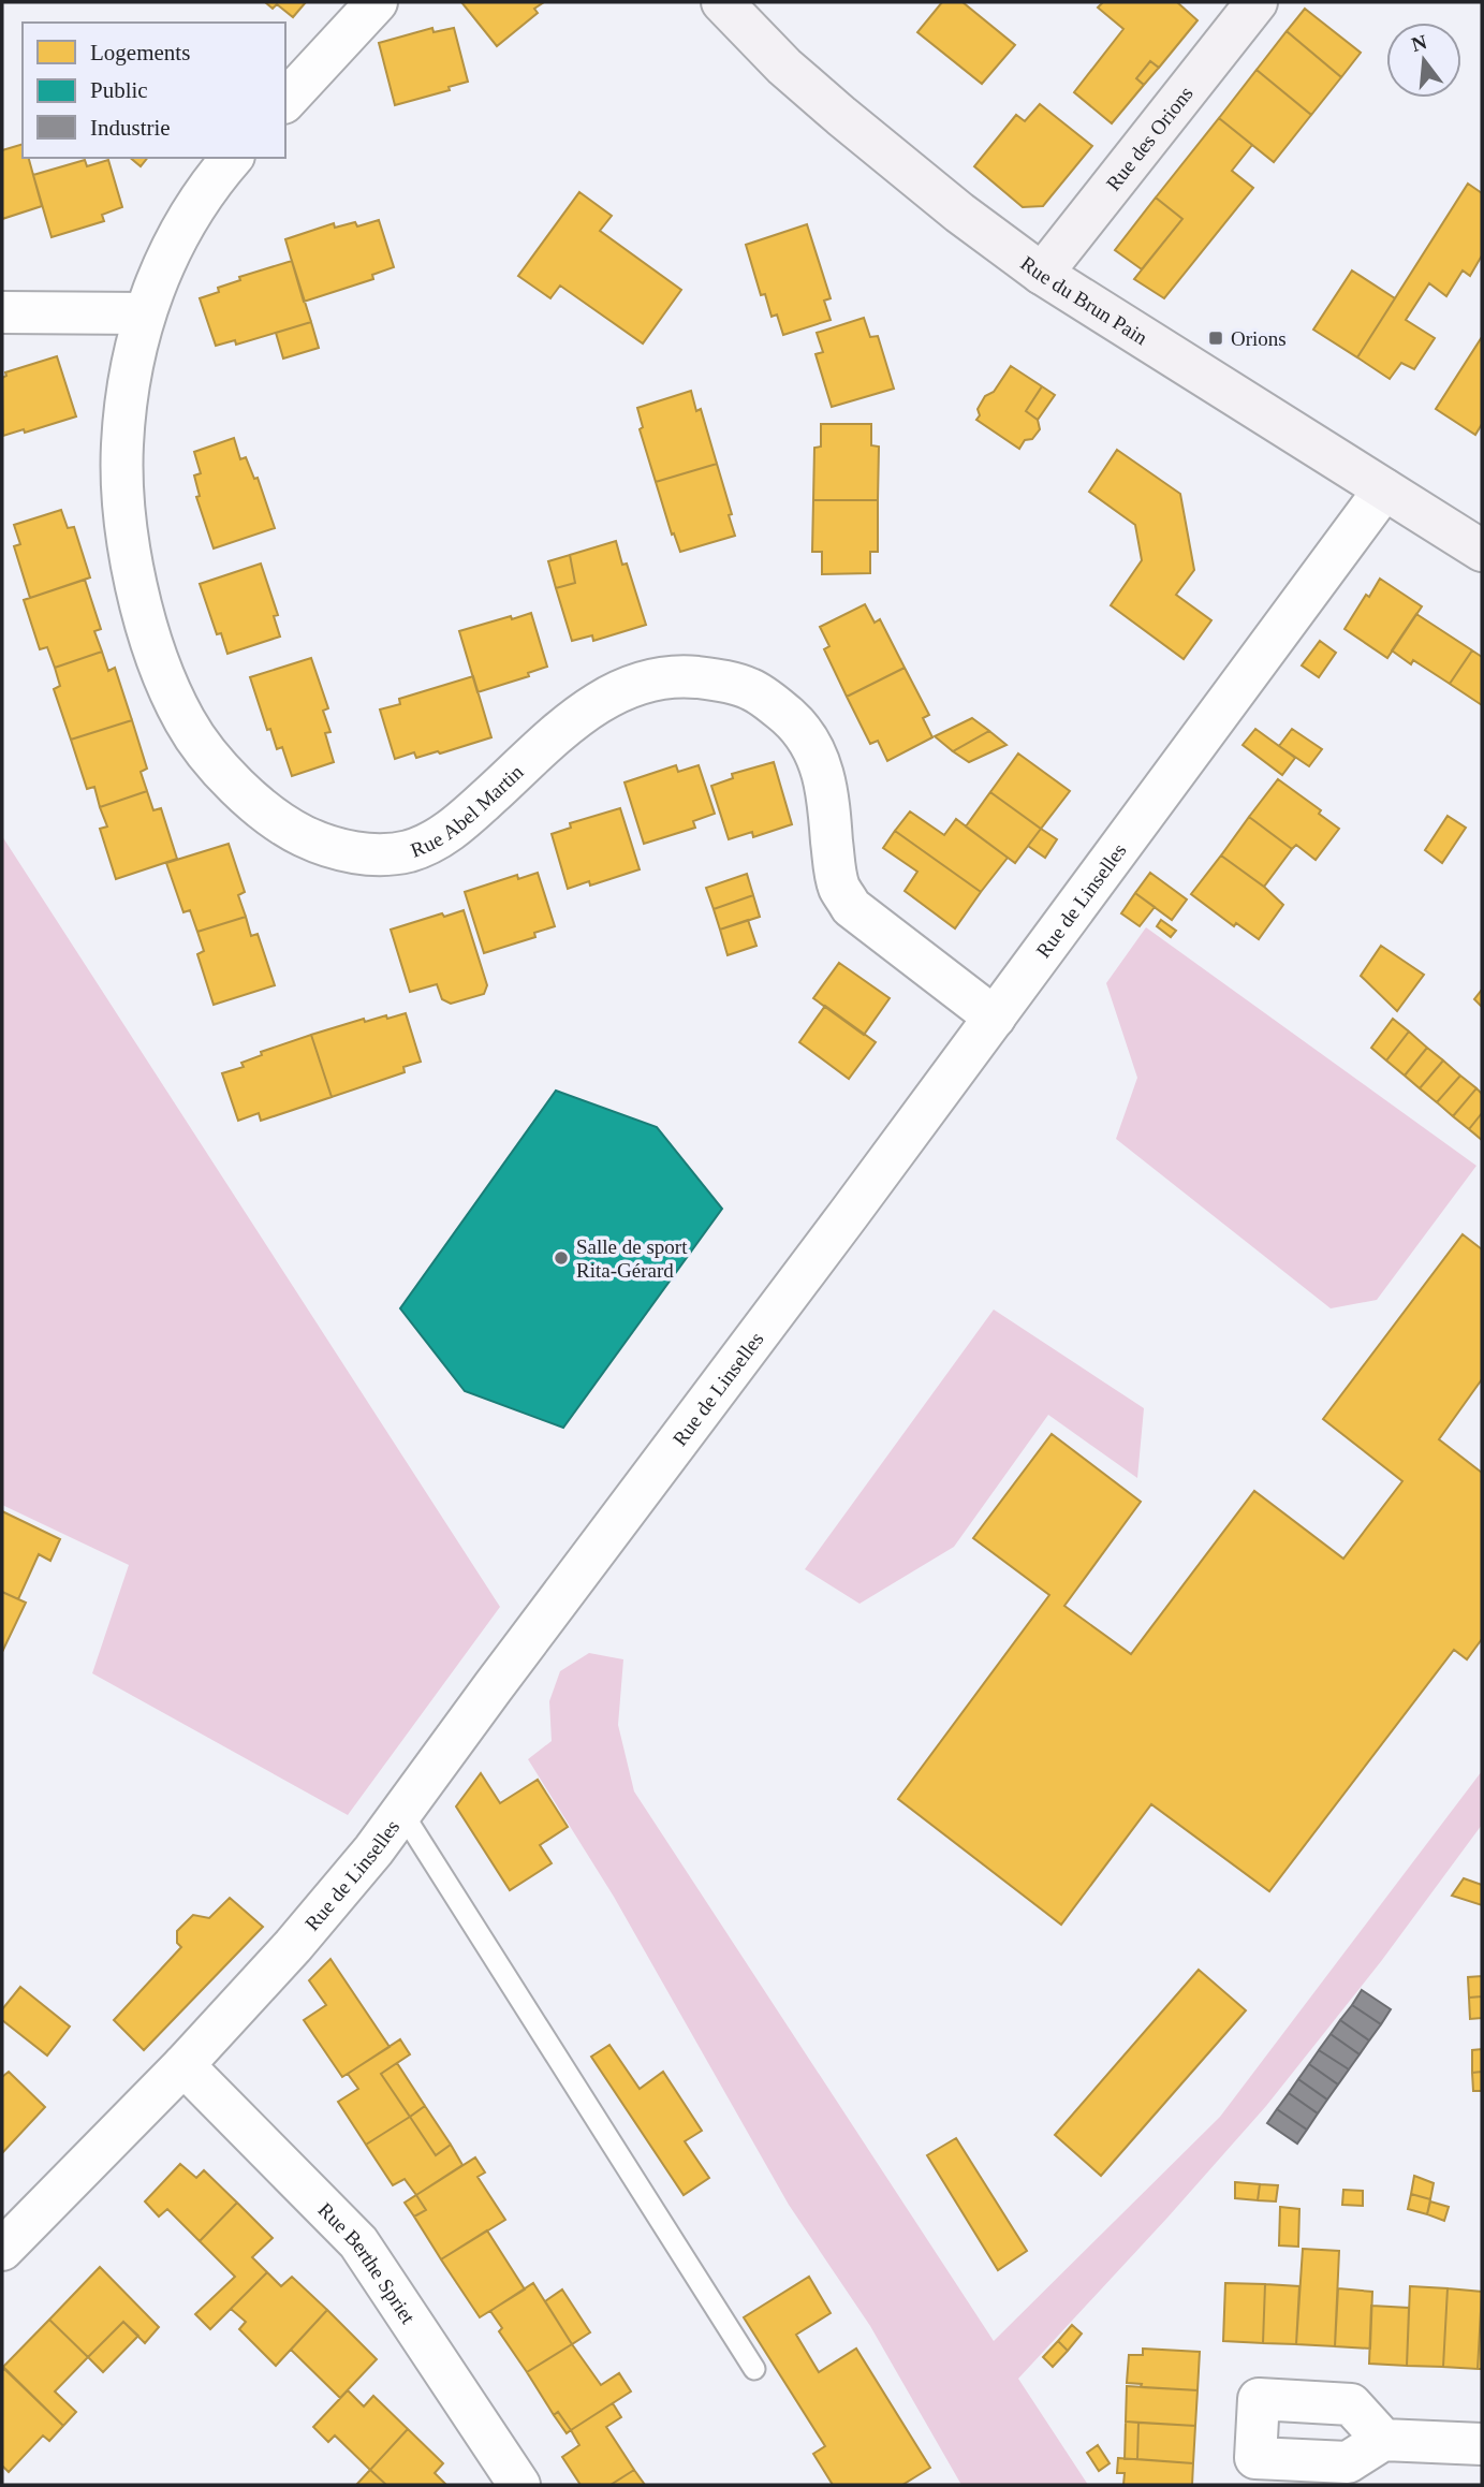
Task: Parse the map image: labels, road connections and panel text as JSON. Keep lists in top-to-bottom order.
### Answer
{
  "streets": {
    "main road": ["Rue des Orions", "Rue du Brun Pain"],
    "street": ["Rue Abel Martin", "Rue de Linselles", "Rue Berthe Spriet"]
  },
  "crossings": [
    ["Rue des Orions", "Rue du Brun Pain"],
    ["Rue du Brun Pain", "Rue de Linselles"],
    ["Rue Abel Martin", "Rue de Linselles"],
    ["Rue de Linselles", "Rue Berthe Spriet"]
  ],
  "places": {
    "transit": ["Orions"],
    "other": ["Salle de sport Rita-Gérard"]
  },
  "legend": ["Logements", "Public", "Industrie"],
  "north": "top"
}
